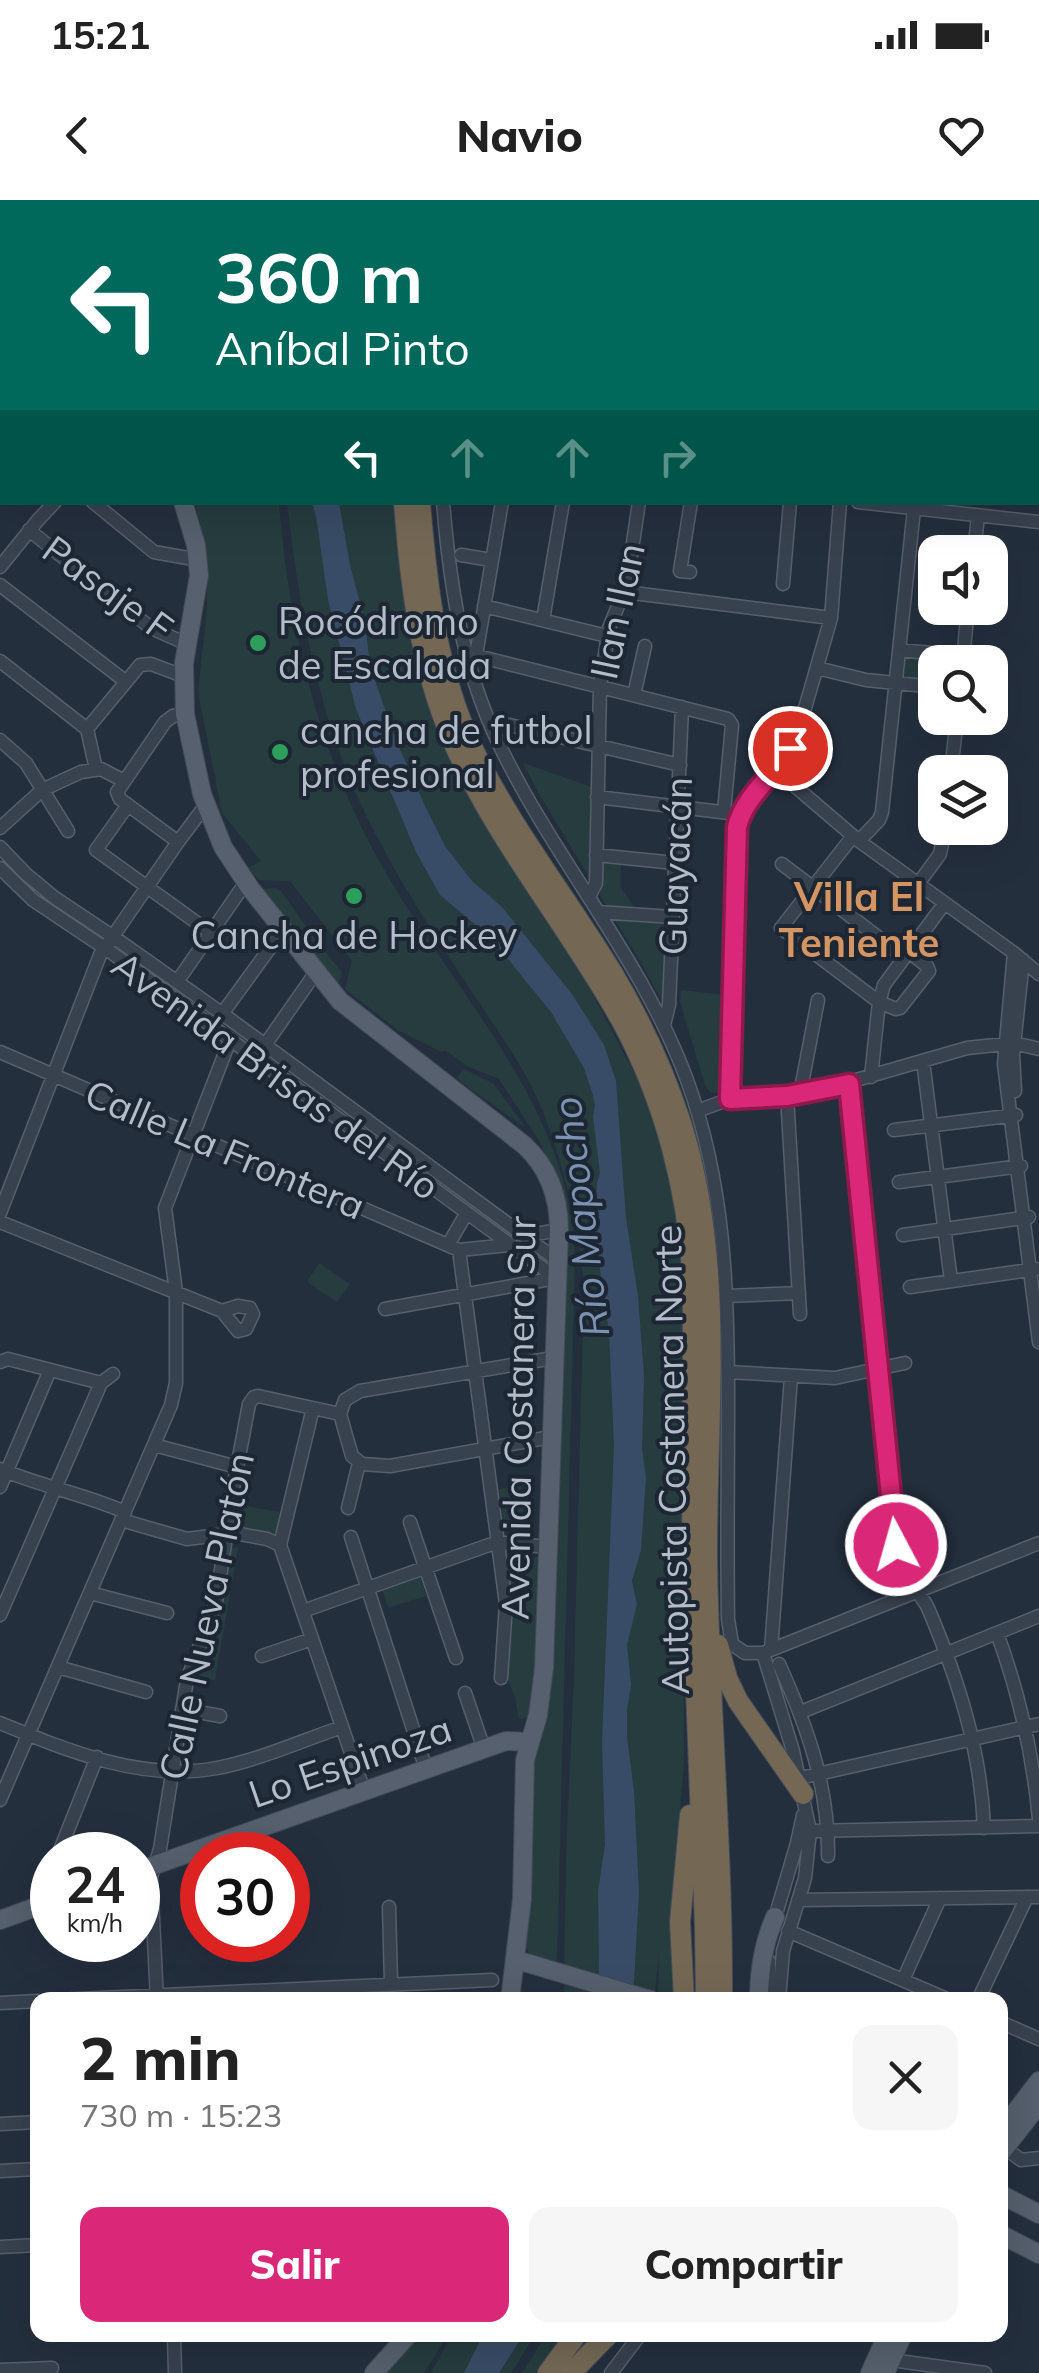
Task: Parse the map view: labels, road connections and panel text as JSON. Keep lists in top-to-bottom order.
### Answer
{
  "streets": {
    "highway": ["Autopista Costanera Norte"],
    "main road": ["Avenida Costanera Sur", "Lo Espinoza"],
    "street": [
      "Pasaje F",
      "Ilan Ilan",
      "Guayacán",
      "Avenida Brisas del Río",
      "Calle La Frontera",
      "Calle Nueva Platón"
    ]
  },
  "crossings": [
    ["Pasaje F", "Avenida Costanera Sur"],
    ["Avenida Brisas del Río", "Calle La Frontera"],
    ["Avenida Brisas del Río", "Avenida Costanera Sur"],
    ["Avenida Costanera Sur", "Lo Espinoza"]
  ],
  "districts": ["Villa El Teniente"],
  "water": ["Río Mapocho"],
  "places": ["Rocódromo de Escalada", "cancha de futbol profesional", "Cancha de Hockey"],
  "page": {
    "status": "15:21",
    "header": "Navio",
    "turn": ["360 m", "Aníbal Pinto"],
    "speed": "24 km/h",
    "limit": "30",
    "heading": ["2 min", "730 m · 15:23"],
    "buttons": ["Salir", "Compartir"]
  }
}
